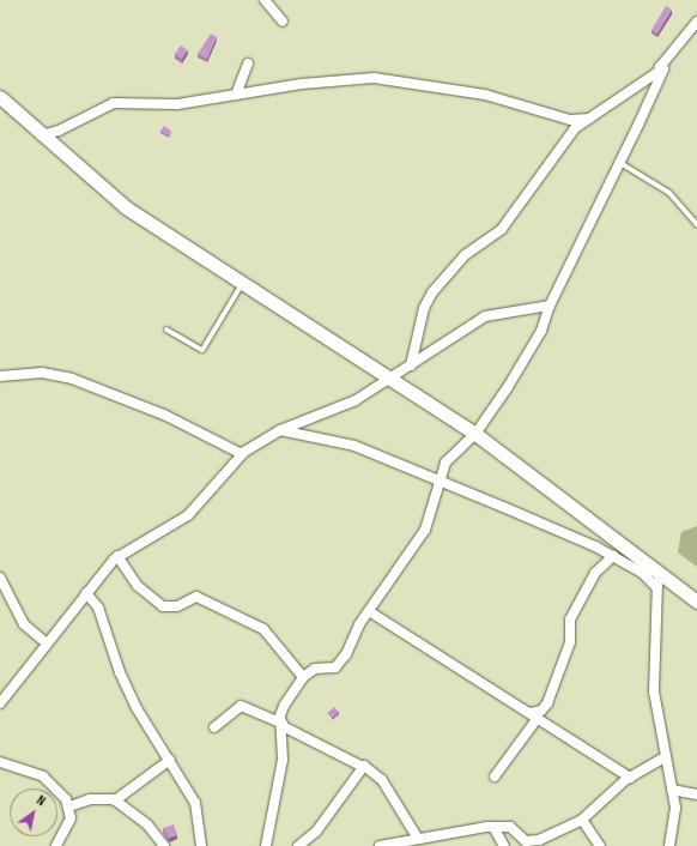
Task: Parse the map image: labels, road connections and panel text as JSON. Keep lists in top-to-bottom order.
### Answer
{
  "north": "top right"
}
